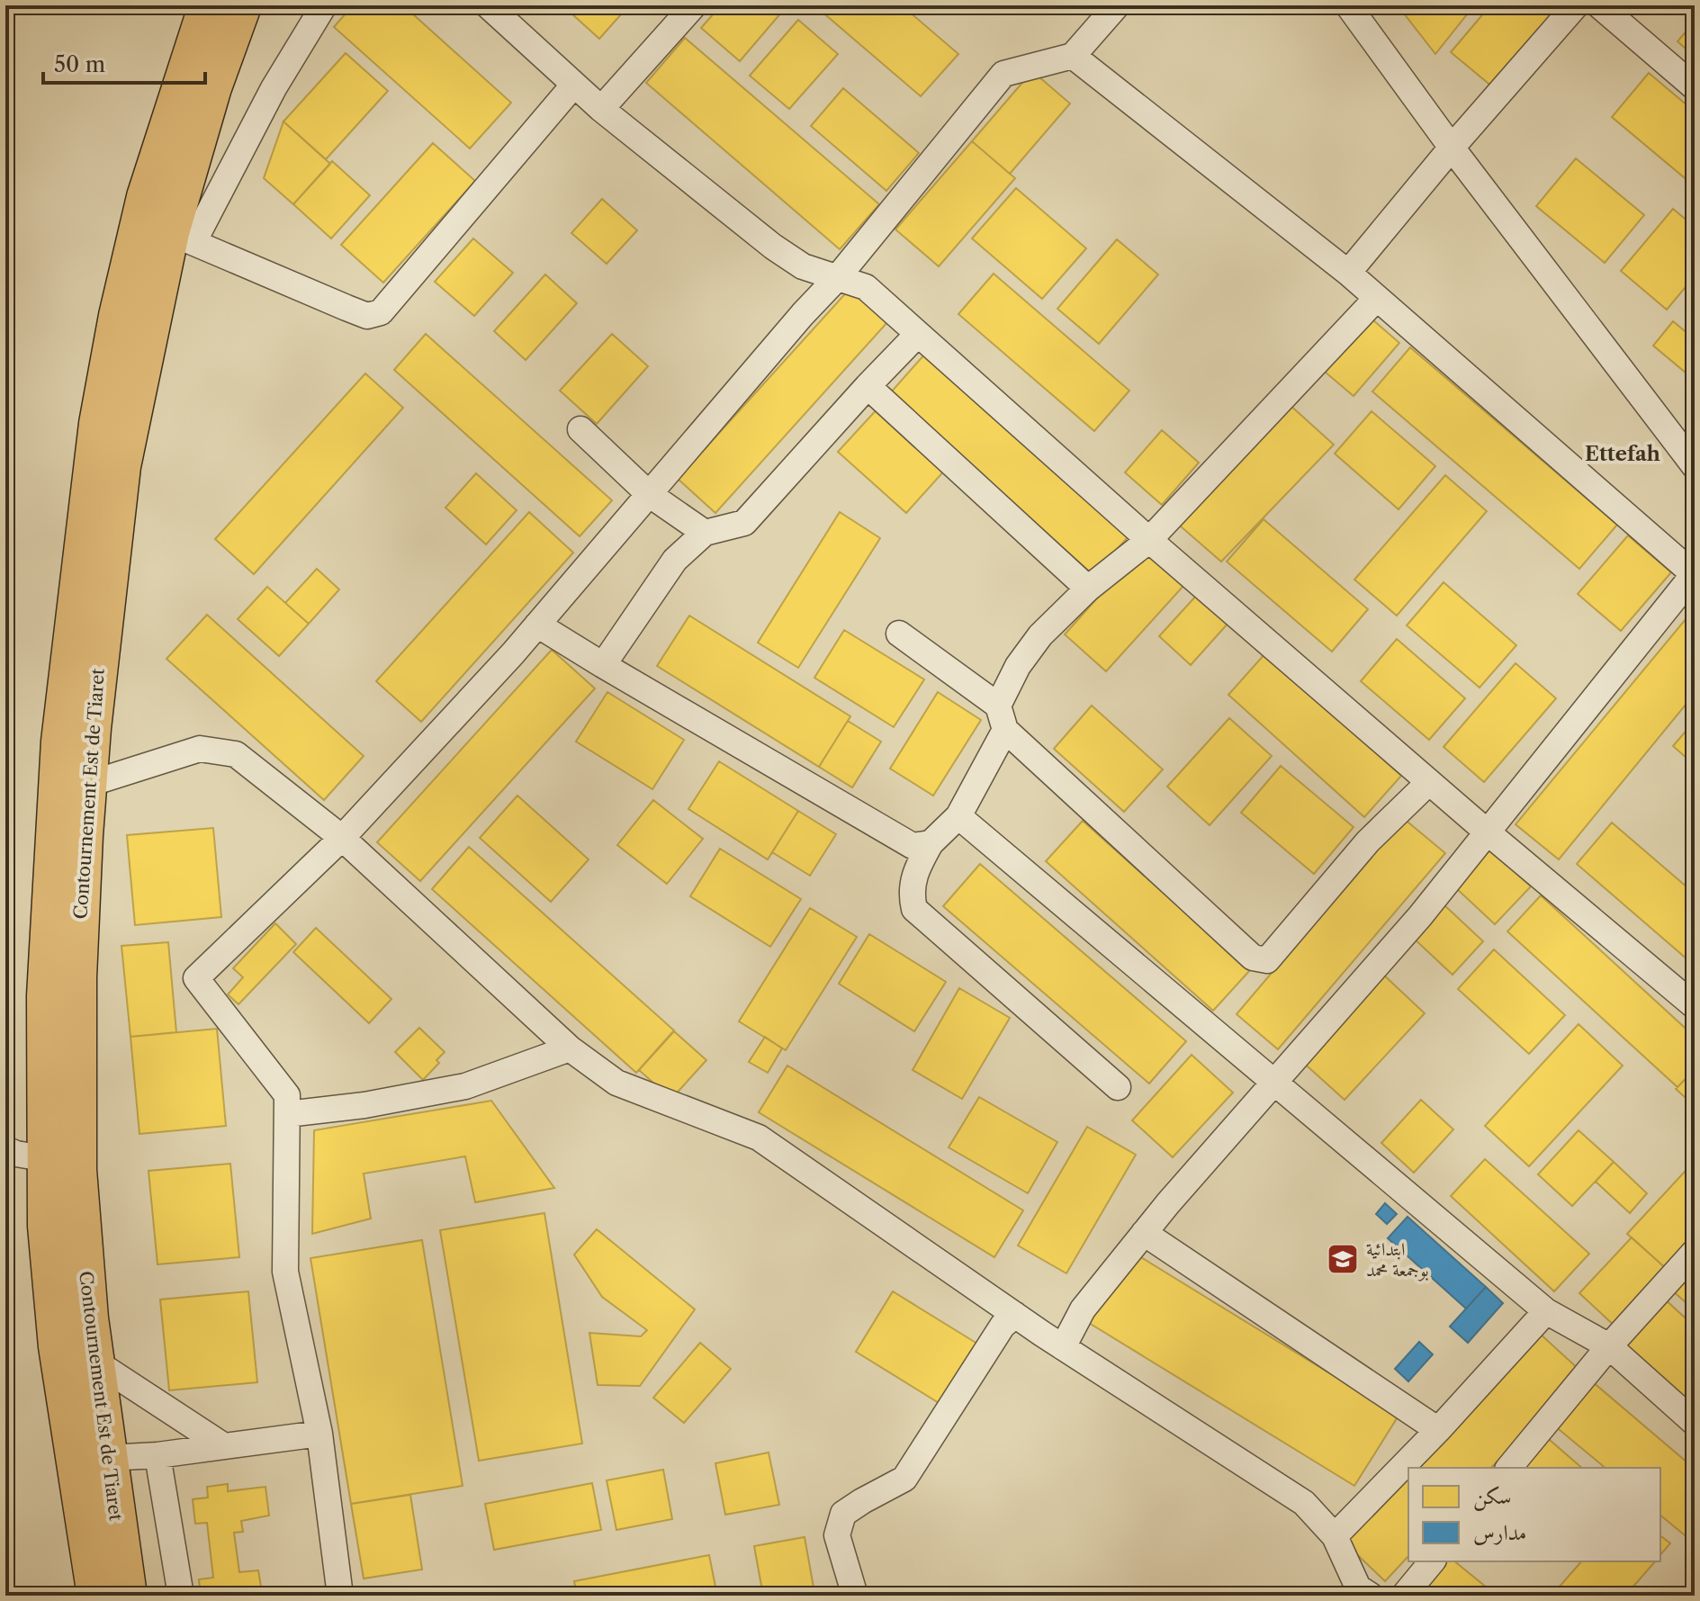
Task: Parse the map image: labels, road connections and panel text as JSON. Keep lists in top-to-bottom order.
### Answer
{
  "streets": {
    "highway": ["Contournement Est de Tiaret"]
  },
  "districts": ["Ettefah"],
  "places": {
    "school or university": ["ابتدائية بوجمعة محمد"]
  },
  "legend": ["سكن", "مدارس"],
  "scale_bar": "50 m"
}
